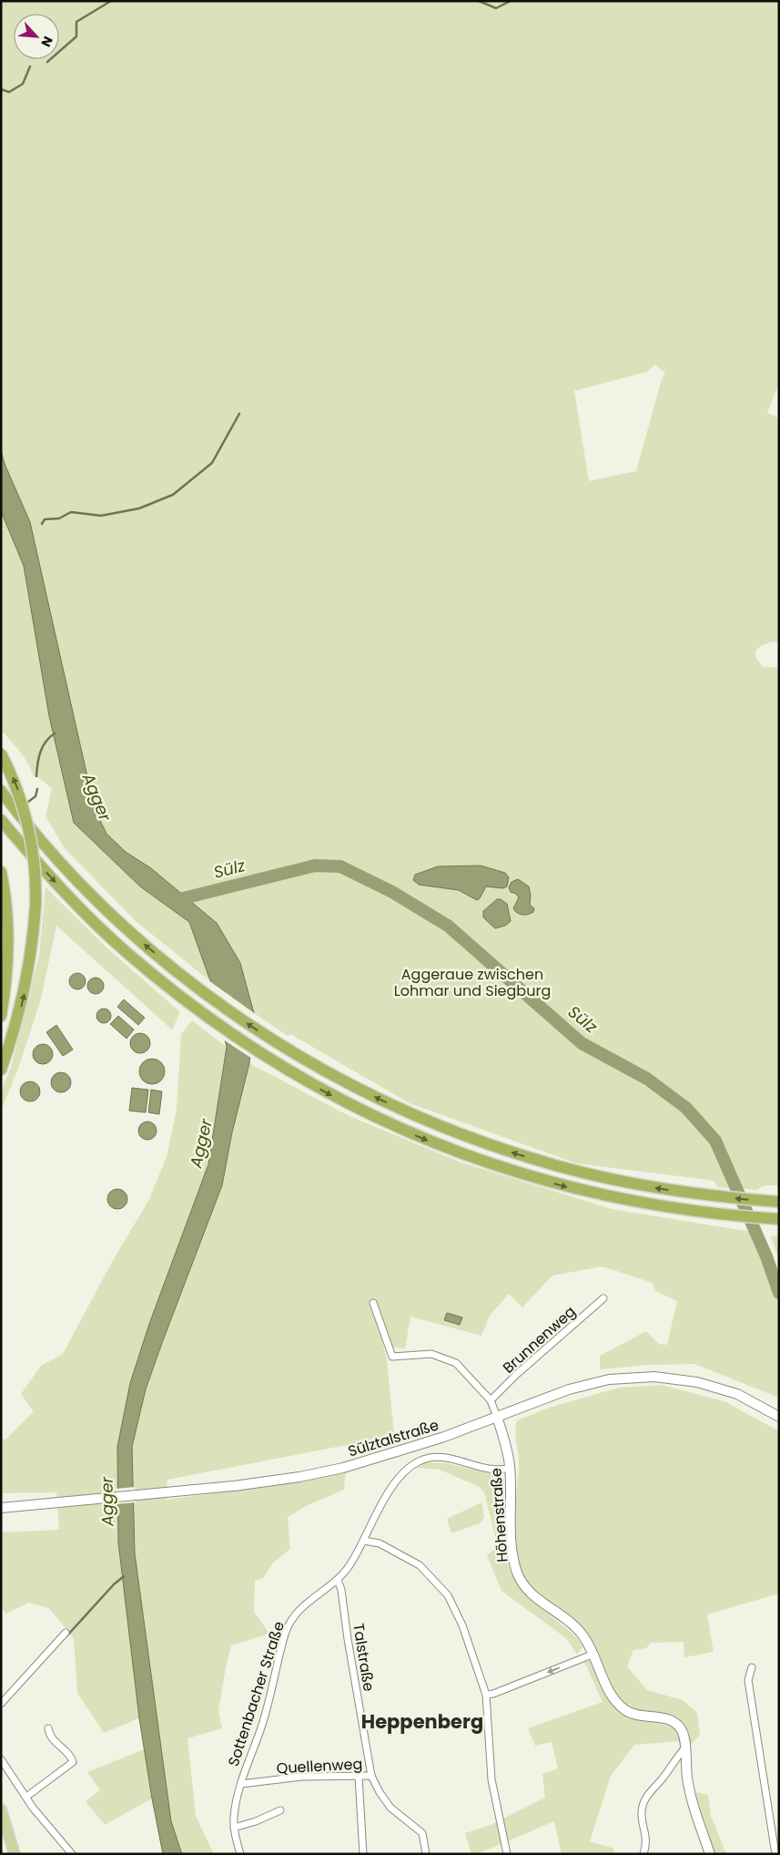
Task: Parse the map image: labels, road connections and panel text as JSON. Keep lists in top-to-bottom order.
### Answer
{
  "streets": {
    "main road": ["Sülztalstraße", "Höhenstraße"],
    "street": [
      "Brunnenweg",
      "Talstraße",
      "Sottenbacher Straße",
      "Quellenweg"
    ]
  },
  "crossings": [
    ["Sülztalstraße", "Höhenstraße"],
    ["Höhenstraße", "Sottenbacher Straße"],
    ["Talstraße", "Sottenbacher Straße"],
    ["Talstraße", "Quellenweg"],
    ["Sottenbacher Straße", "Quellenweg"]
  ],
  "districts": ["Heppenberg"],
  "water": ["Agger", "Sülz"],
  "parks": ["Aggeraue zwischen Lohmar und Siegburg"],
  "north": "bottom right"
}
